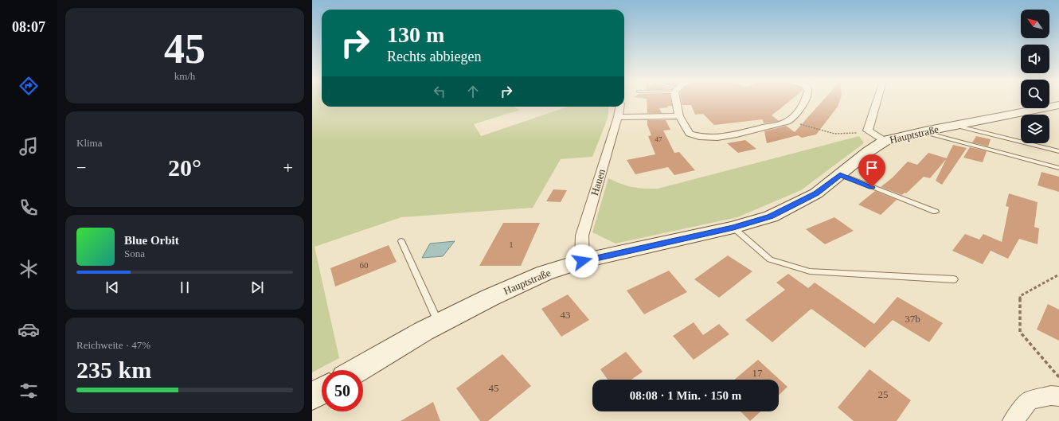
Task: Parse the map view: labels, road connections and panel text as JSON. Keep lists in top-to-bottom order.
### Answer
{
  "streets": {
    "main road": ["Hauptstraße"],
    "street": ["Hauen"]
  },
  "crossings": [
    ["Hauptstraße", "Hauen"]
  ],
  "house_numbers": [
    "47",
    "1",
    "60",
    "43",
    "37b",
    "17",
    "45",
    "25"
  ],
  "north": "top left",
  "page": {
    "tabs": "08:07",
    "tile": [
      ["45", "km/h"],
      "Klima",
      ["Reichweite · 47%", "235 km"]
    ],
    "turn": ["130 m", "Rechts abbiegen"],
    "heat": ["−", "20°", "+"],
    "song": ["Blue Orbit", "Sona"],
    "limit": "50",
    "trip": "08:08 · 1 Min. · 150 m"
  }
}
